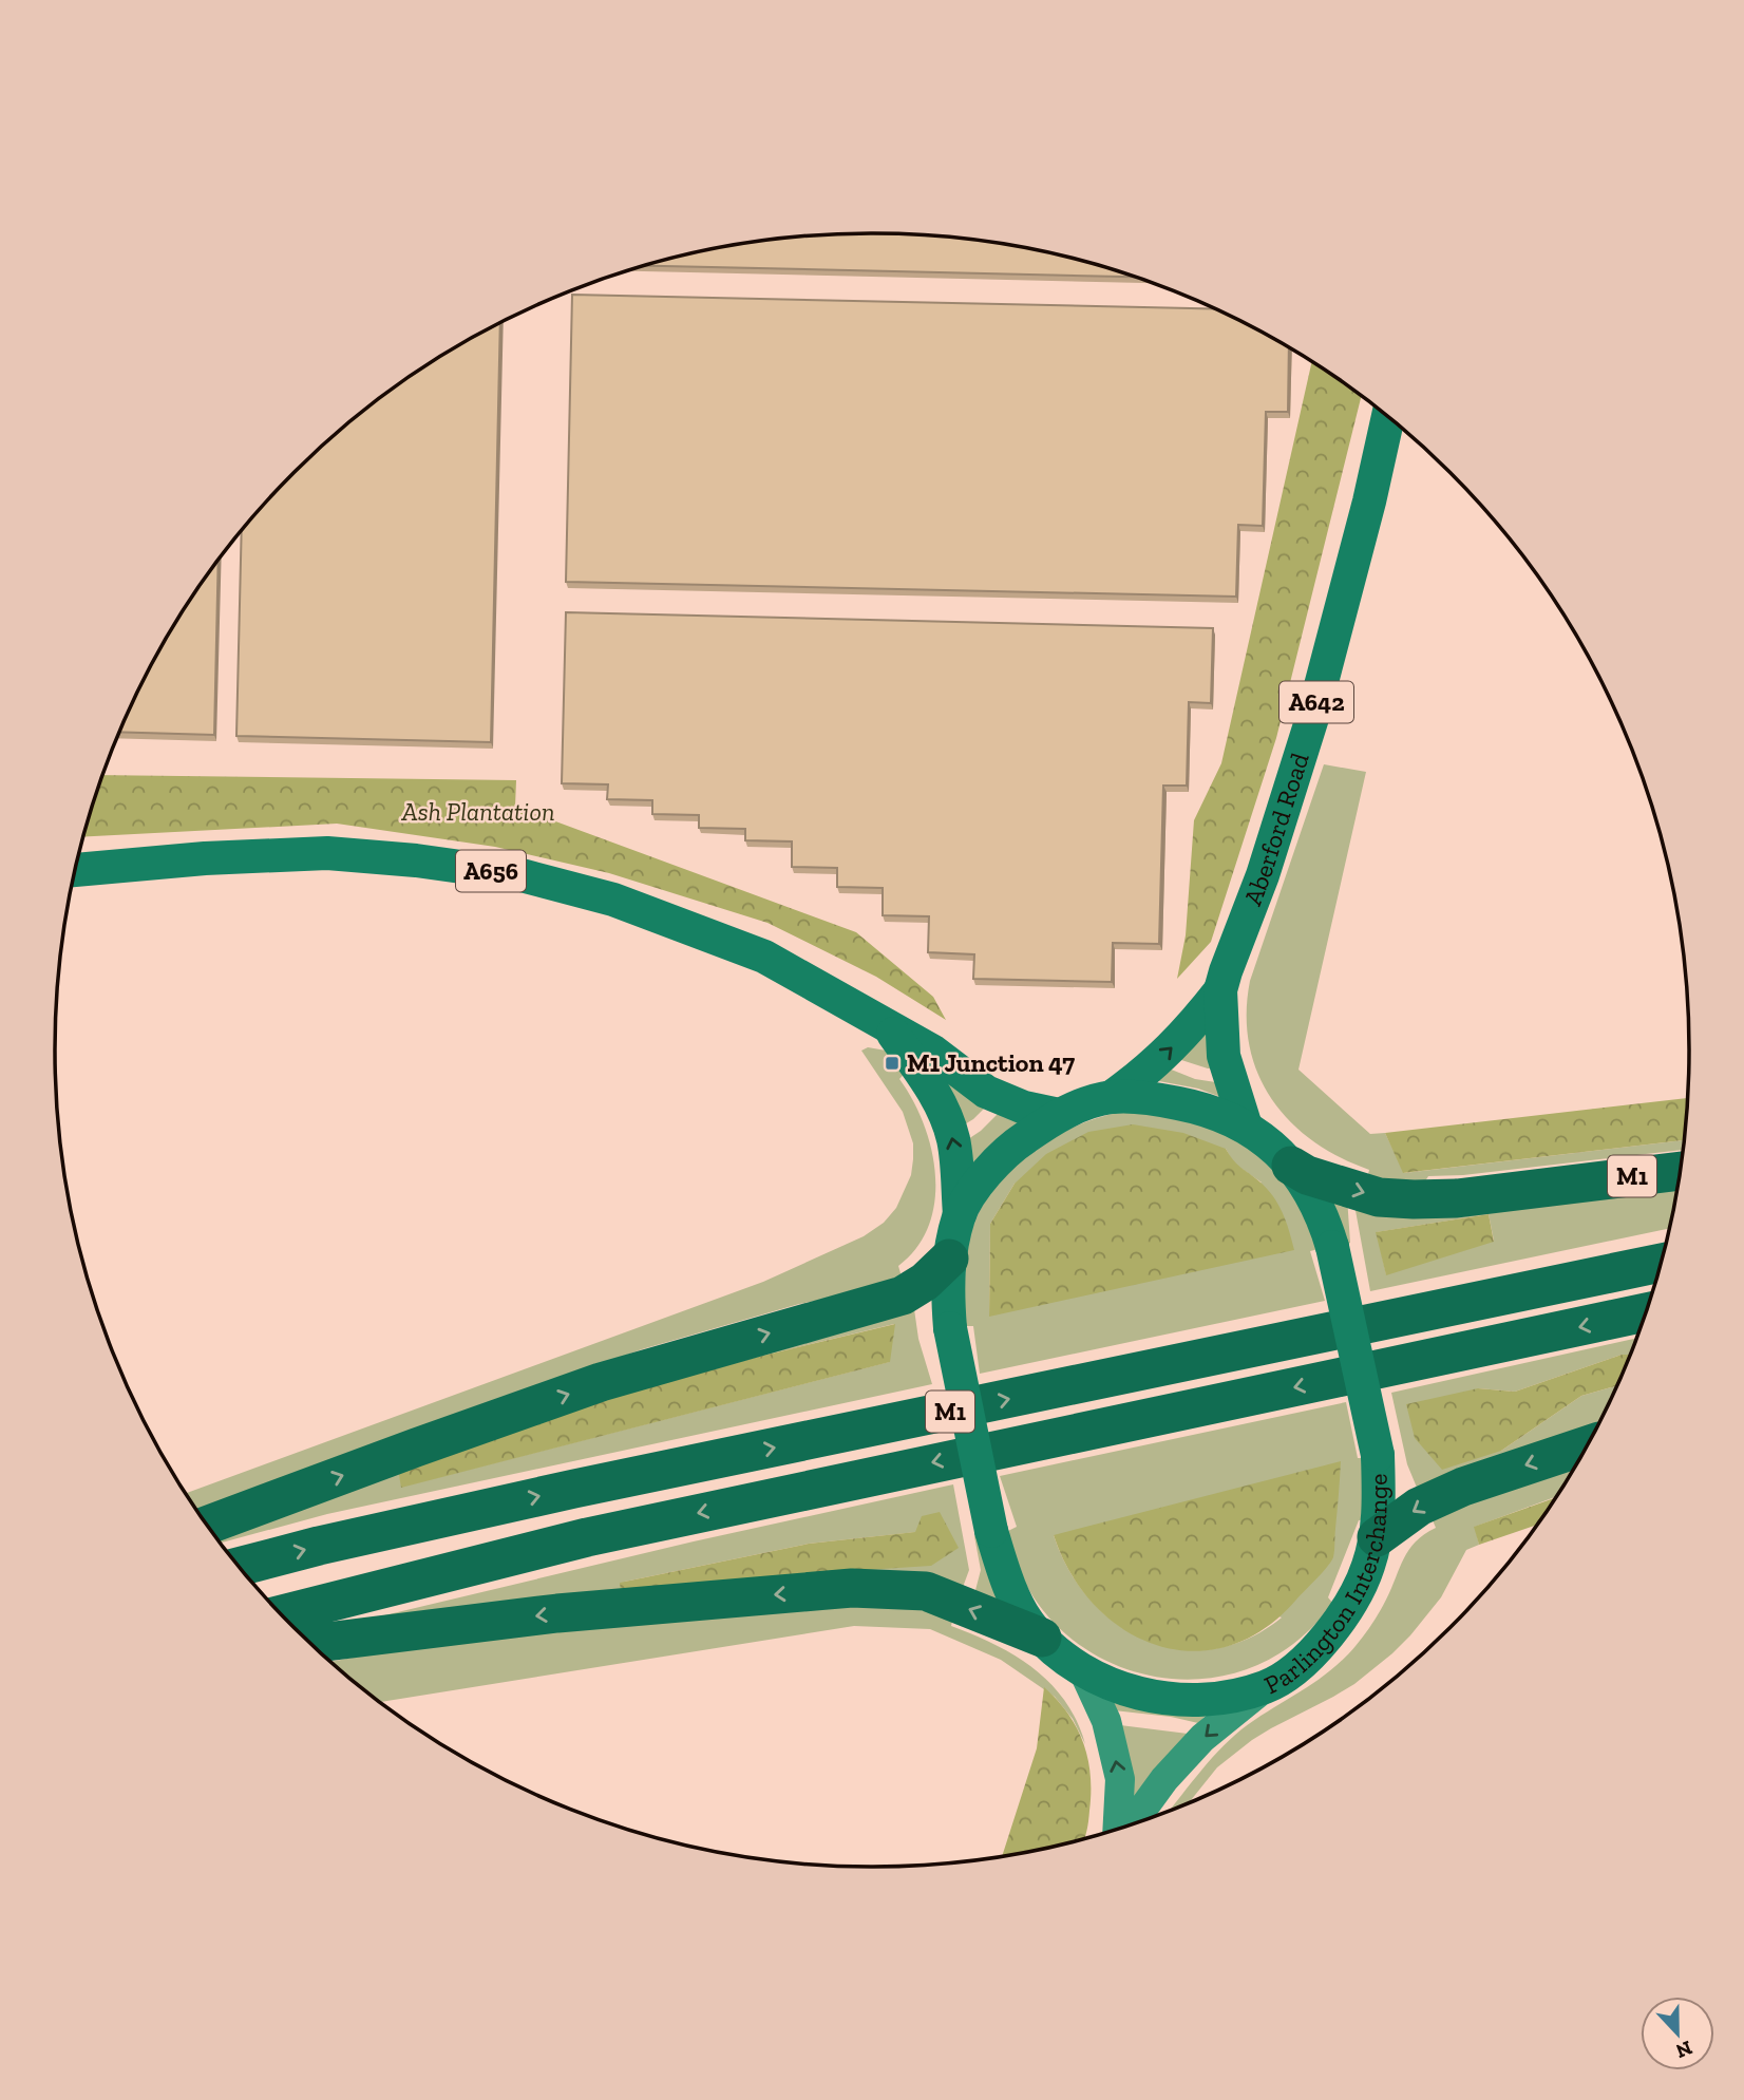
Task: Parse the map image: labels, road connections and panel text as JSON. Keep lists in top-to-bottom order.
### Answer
{
  "streets": {
    "highway": ["M1"],
    "main road": [
      "A642",
      "Aberford Road",
      "A656",
      "Parlington Interchange"
    ]
  },
  "crossings": [
    ["Aberford Road", "Parlington Interchange"],
    ["A656", "Parlington Interchange"],
    ["M1", "Parlington Interchange"]
  ],
  "parks": ["Ash Plantation"],
  "places": {
    "transit": ["M1 Junction 47"]
  },
  "north": "bottom"
}
